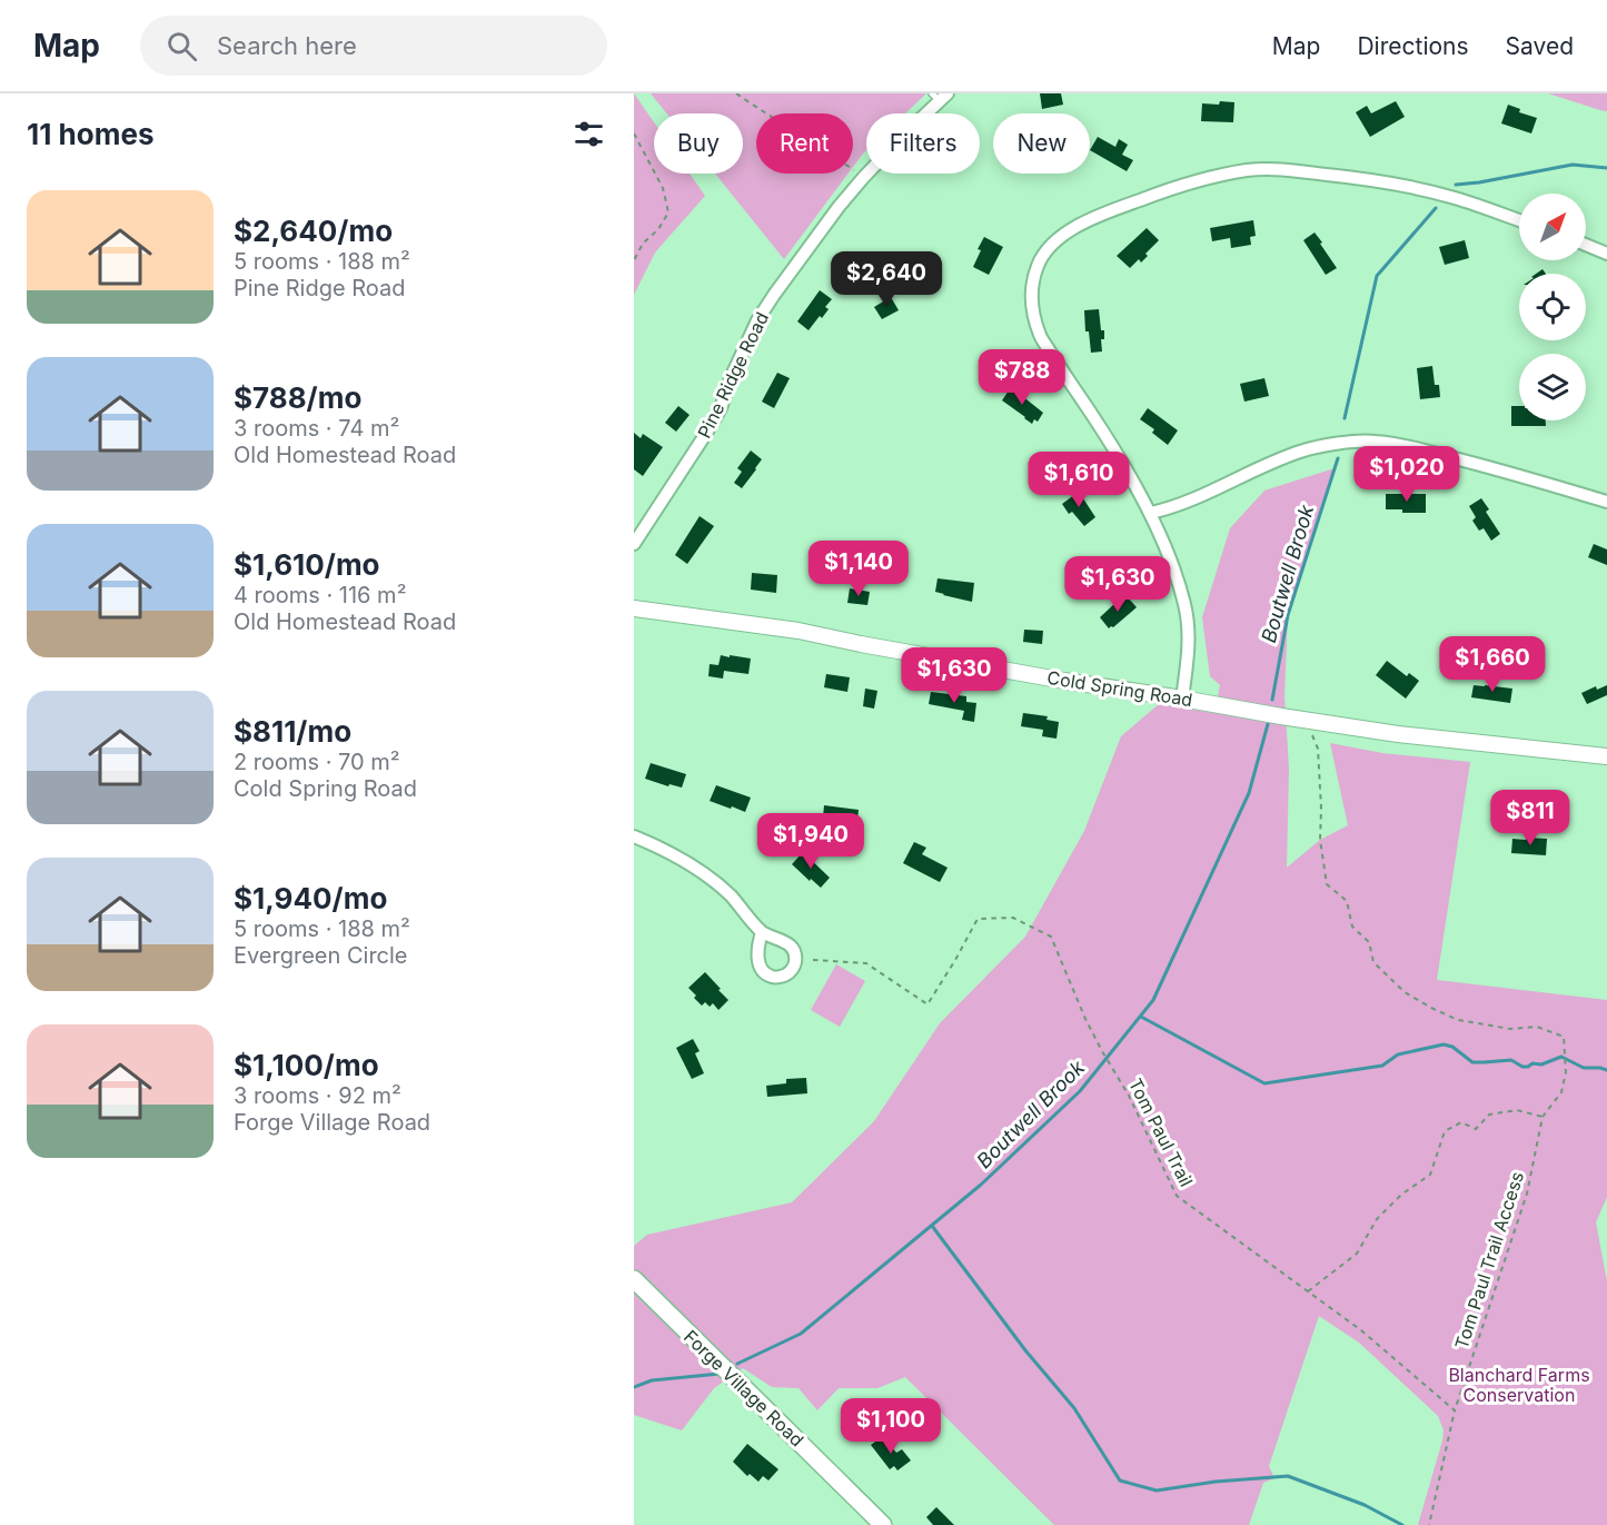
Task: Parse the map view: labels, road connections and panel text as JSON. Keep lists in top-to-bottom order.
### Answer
{
  "streets": {
    "main road": ["Forge Village Road"],
    "street": ["Pine Ridge Road", "Cold Spring Road"],
    "path": ["Tom Paul Trail", "Tom Paul Trail Access"]
  },
  "crossings": [
    ["Cold Spring Road", "Tom Paul Trail Access"],
    ["Tom Paul Trail", "Tom Paul Trail Access"]
  ],
  "water": ["Boutwell Brook"],
  "parks": ["Blanchard Farms Conservation"],
  "north": "top right",
  "page": {
    "header": "Map",
    "search": "Search here",
    "nav": ["Map", "Directions", "Saved"],
    "heading": "11 homes",
    "chip": [
      "Buy",
      "Rent",
      "Filters",
      "New"
    ],
    "list": [
      {
        "name": "$2,640/mo",
        "note": "5 rooms · 188 m² · Pine Ridge Road"
      },
      {
        "name": "$788/mo",
        "note": "3 rooms · 74 m² · Old Homestead Road"
      },
      {
        "name": "$1,610/mo",
        "note": "4 rooms · 116 m² · Old Homestead Road"
      },
      {
        "name": "$811/mo",
        "note": "2 rooms · 70 m² · Cold Spring Road"
      },
      {
        "name": "$1,940/mo",
        "note": "5 rooms · 188 m² · Evergreen Circle"
      },
      {
        "name": "$1,100/mo",
        "note": "3 rooms · 92 m² · Forge Village Road"
      }
    ],
    "price": [
      "$2,640",
      "$788",
      "$1,020",
      "$1,610",
      "$1,140",
      "$1,630",
      "$1,660",
      "$1,630",
      "$811",
      "$1,940",
      "$1,100"
    ]
  }
}
